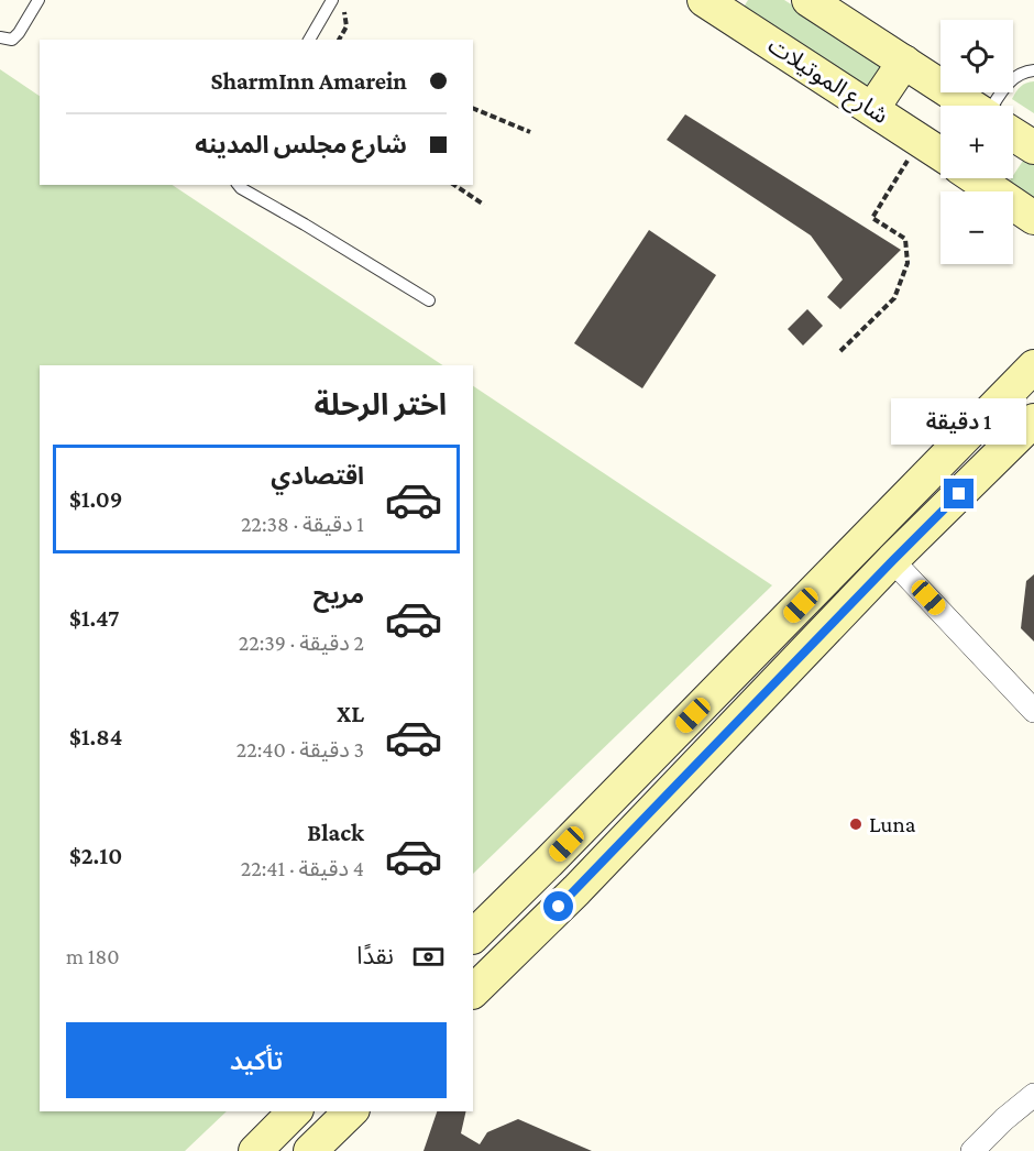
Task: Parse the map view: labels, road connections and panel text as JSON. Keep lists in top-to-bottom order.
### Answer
{
  "streets": {
    "main road": ["شارع الموتيلات"]
  },
  "places": ["Luna"],
  "page": {
    "map_buttons": ["+", "−"],
    "banner": ["SharmInn Amarein", "شارع مجلس المدينه"],
    "heading": "اختر الرحلة",
    "bubble": "1 دقيقة",
    "list": [
      {
        "name": "اقتصادي",
        "note": "1 دقيقة · 22:38",
        "value": "$1.09"
      },
      {
        "name": "مريح",
        "note": "2 دقيقة · 22:39",
        "value": "$1.47"
      },
      {
        "name": "XL",
        "note": "3 دقيقة · 22:40",
        "value": "$1.84"
      },
      {
        "name": "Black",
        "note": "4 دقيقة · 22:41",
        "value": "$2.10"
      }
    ],
    "pay": ["نقدًا", "180 m"],
    "buttons": "تأكيد"
  }
}
